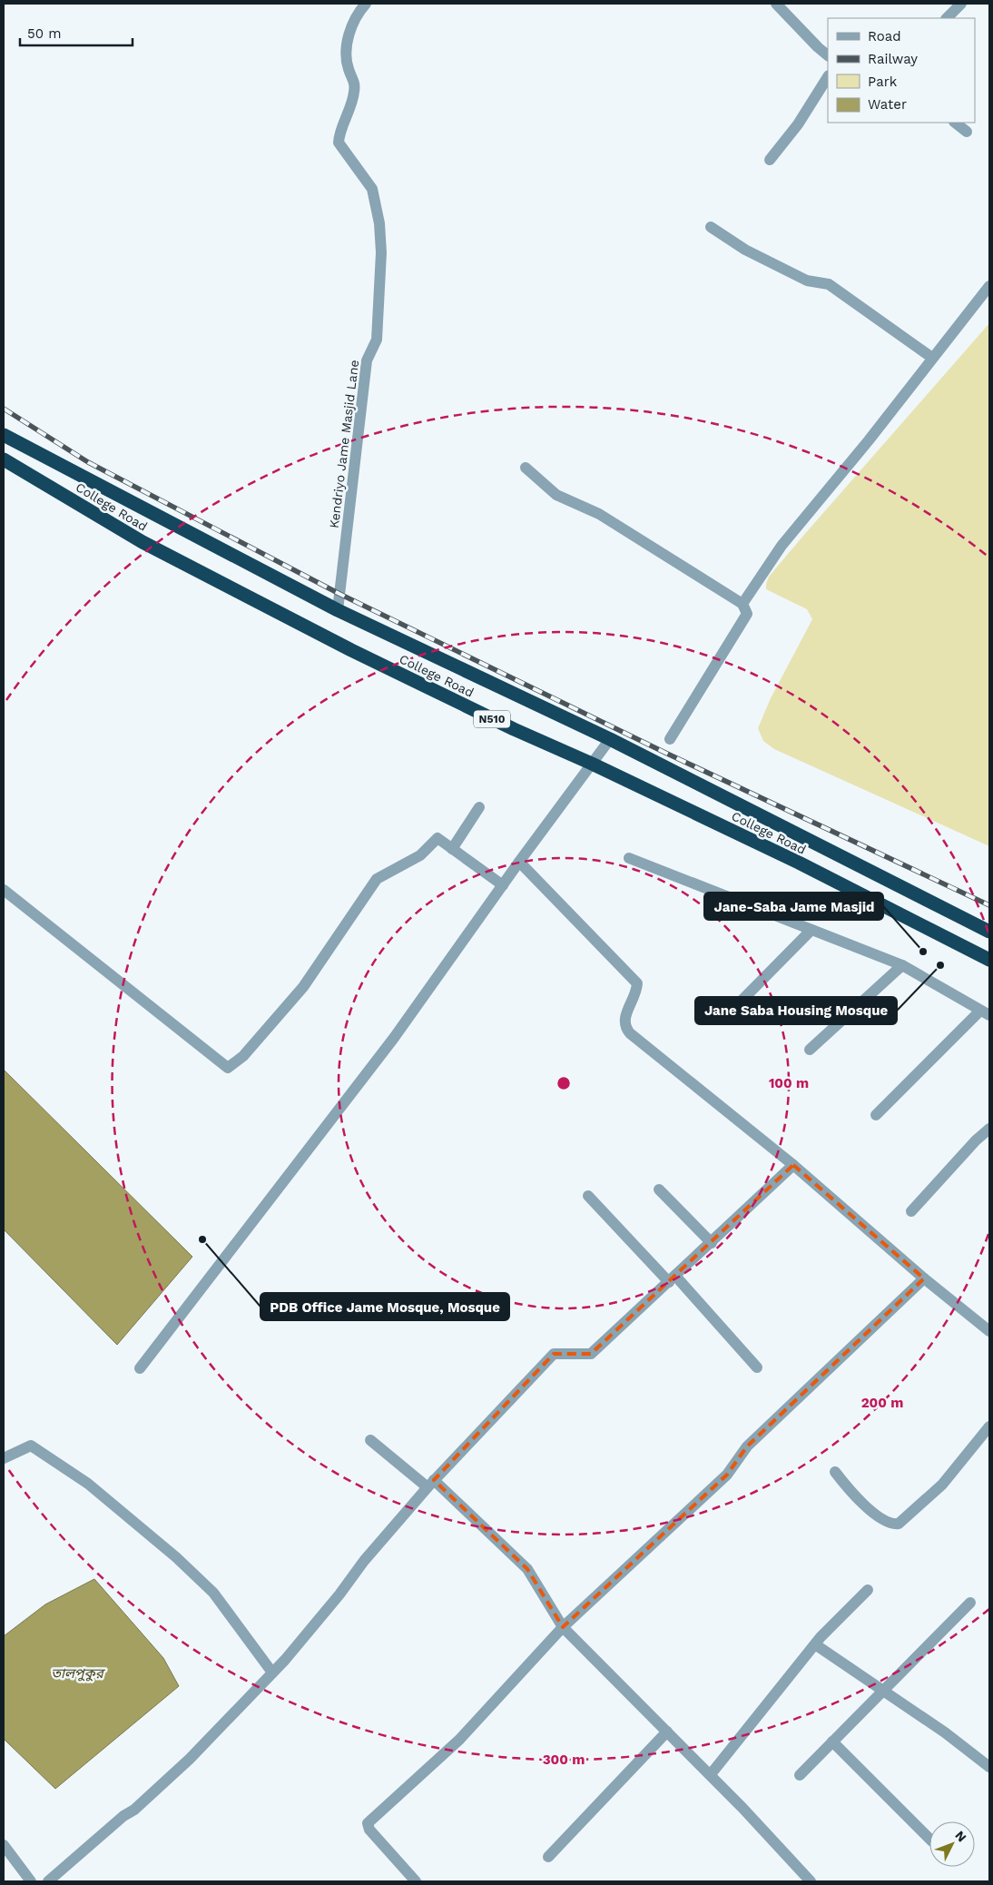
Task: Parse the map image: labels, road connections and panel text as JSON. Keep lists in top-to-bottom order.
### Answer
{
  "streets": {
    "highway": ["College Road", "N510"],
    "street": ["Kendriyo Jame Masjid Lane"]
  },
  "crossings": [
    ["Kendriyo Jame Masjid Lane", "College Road"]
  ],
  "water": ["তালপুকুর"],
  "places": ["Jane-Saba Jame Masjid", "Jane Saba Housing Mosque", "PDB Office Jame Mosque, Mosque"],
  "legend": [
    "Road",
    "Railway",
    "Park",
    "Water"
  ],
  "scale_bar": "50 m",
  "north": "top right",
  "rings": ["100 m", "200 m", "300 m"]
}
